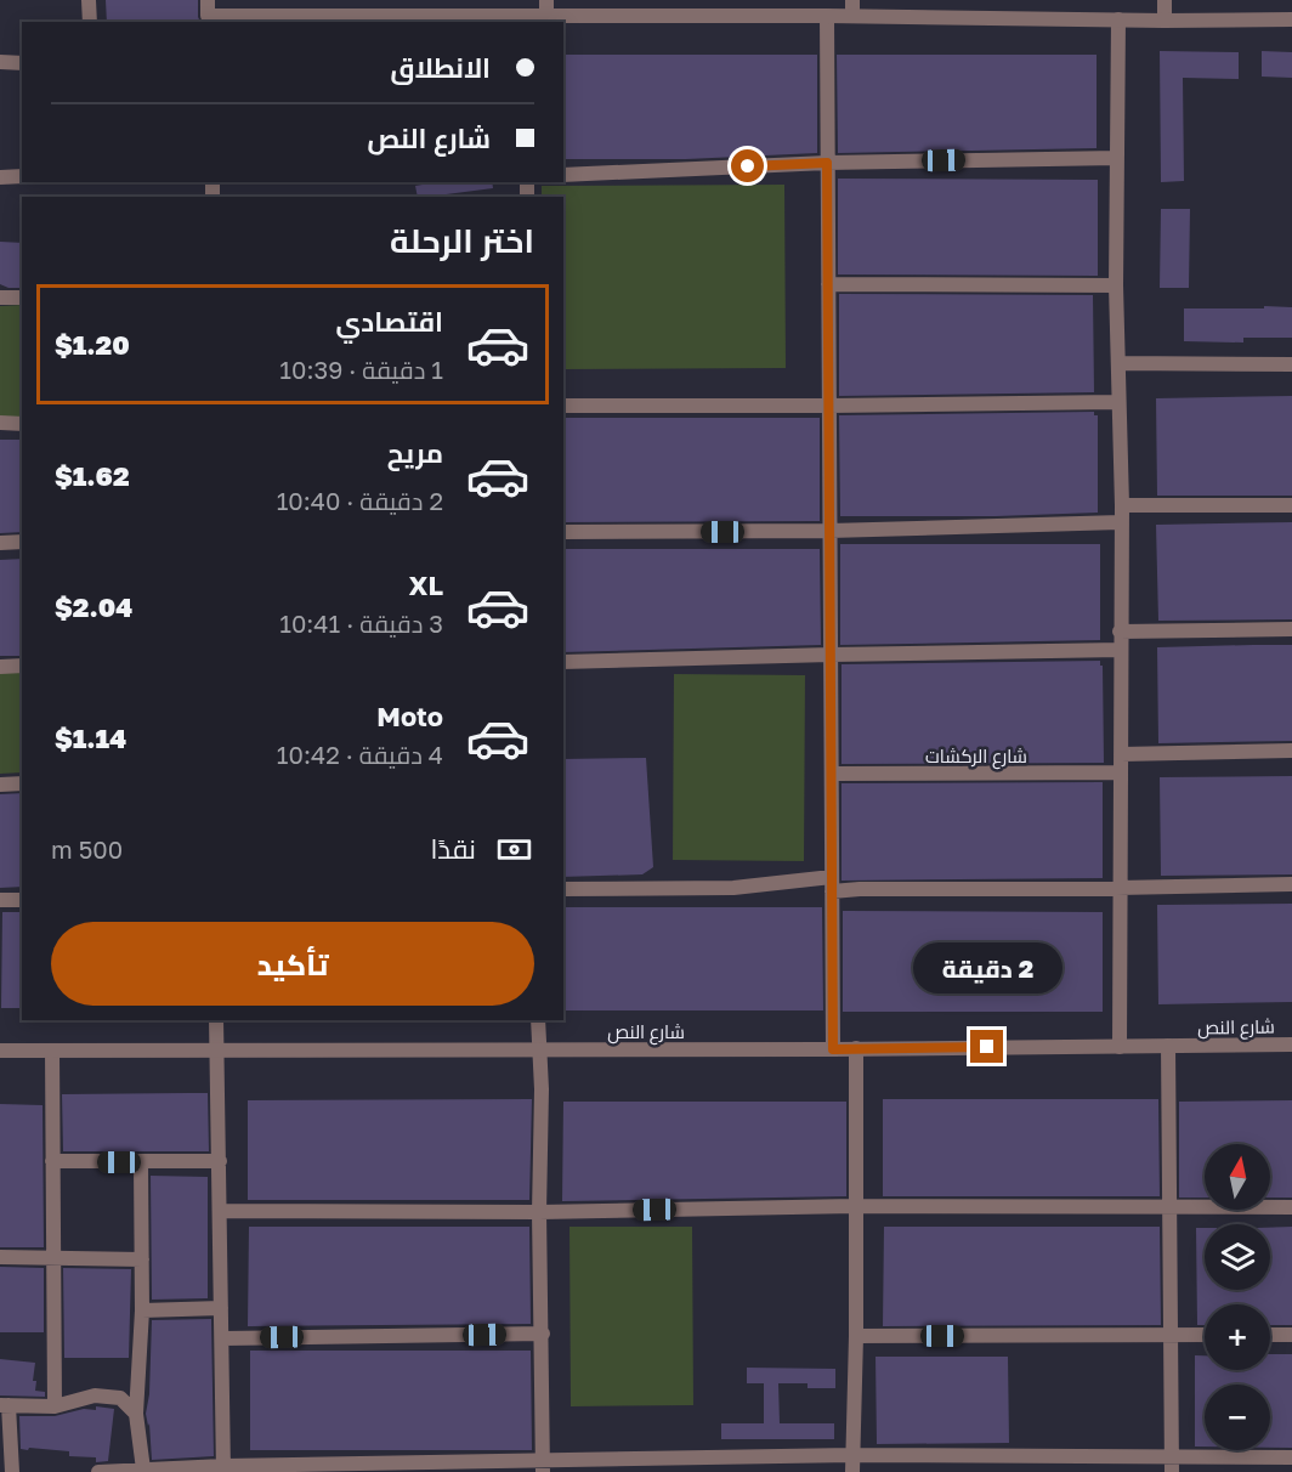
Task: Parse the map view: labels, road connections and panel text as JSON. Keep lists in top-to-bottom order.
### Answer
{
  "streets": {
    "street": ["شارع الركشات", "شارع النص"]
  },
  "north": "top",
  "page": {
    "banner": ["الانطلاق", "شارع النص"],
    "heading": "اختر الرحلة",
    "list": [
      {
        "name": "اقتصادي",
        "note": "1 دقيقة · 10:39",
        "value": "$1.20"
      },
      {
        "name": "مريح",
        "note": "2 دقيقة · 10:40",
        "value": "$1.62"
      },
      {
        "name": "XL",
        "note": "3 دقيقة · 10:41",
        "value": "$2.04"
      },
      {
        "name": "Moto",
        "note": "4 دقيقة · 10:42",
        "value": "$1.14"
      }
    ],
    "pay": ["نقدًا", "500 m"],
    "buttons": "تأكيد",
    "bubble": "2 دقيقة",
    "map_buttons": ["+", "−"]
  }
}
